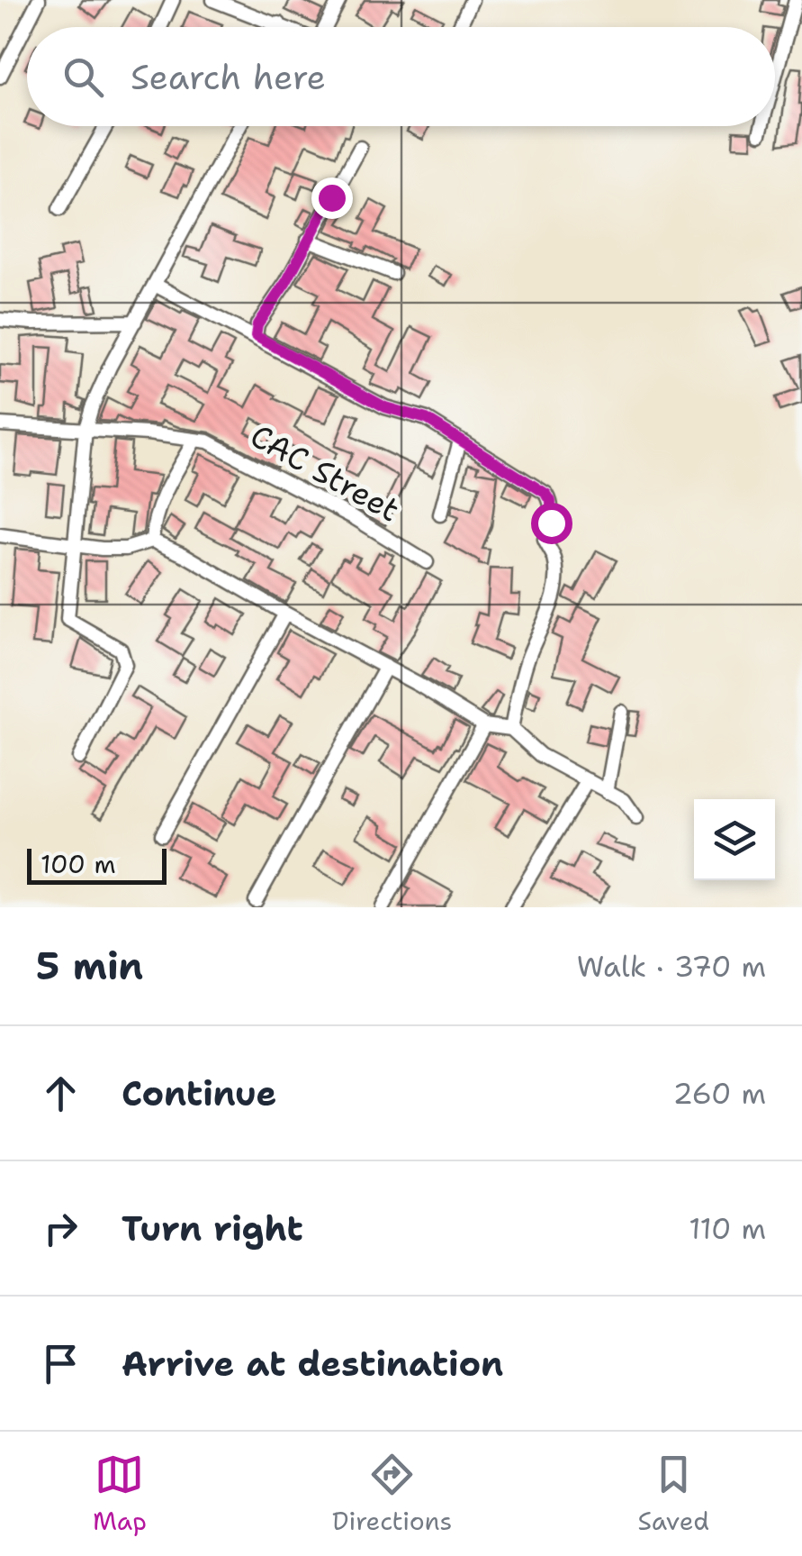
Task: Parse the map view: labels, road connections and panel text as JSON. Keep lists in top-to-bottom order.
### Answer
{
  "streets": {
    "street": ["CAC Street"]
  },
  "scale_bar": "100 m",
  "page": {
    "search": "Search here",
    "scale": "100 m",
    "heading": ["5 min", "Walk · 370 m"],
    "list": [
      ["Continue", "260 m"],
      ["Turn right", "110 m"],
      "Arrive at destination"
    ],
    "nav": ["Map", "Directions", "Saved"]
  }
}
